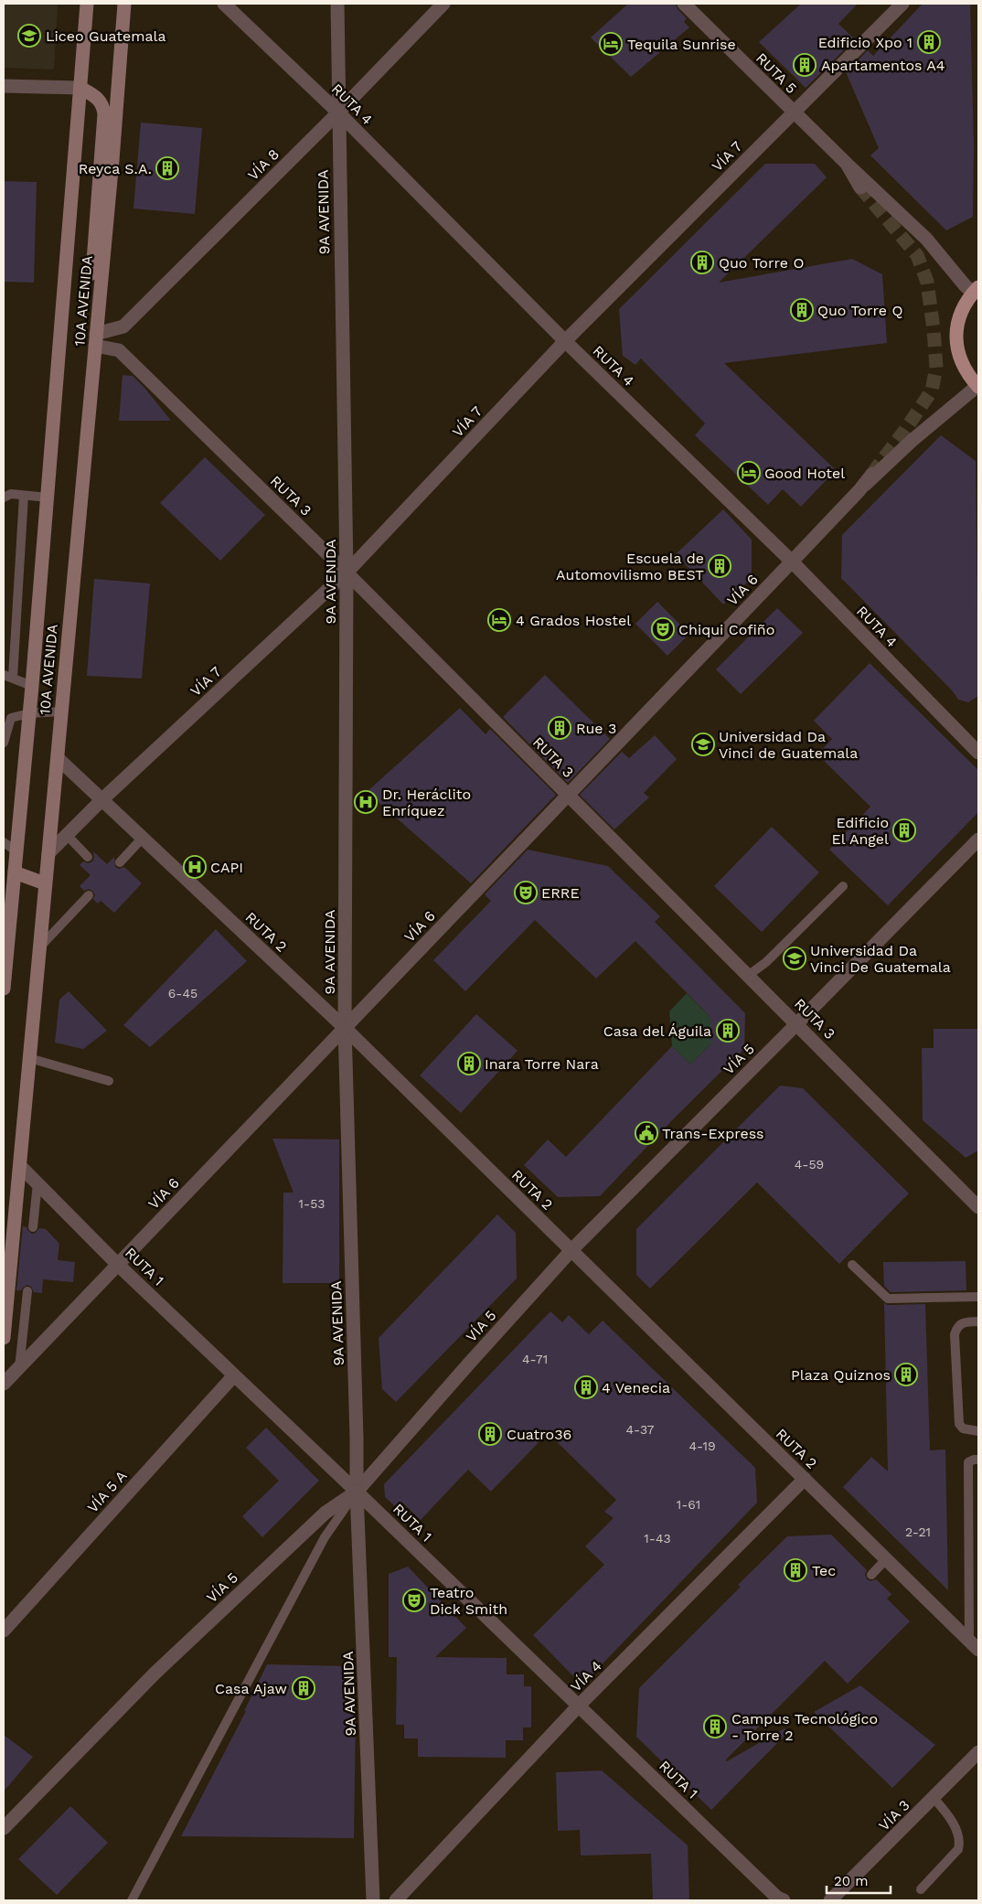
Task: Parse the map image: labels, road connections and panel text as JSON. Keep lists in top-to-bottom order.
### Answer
{
  "streets": {
    "main road": ["10A AVENIDA"],
    "street": [
      "RUTA 5",
      "RUTA 4",
      "VÍA 7",
      "VÍA 8",
      "9A AVENIDA",
      "RUTA 3",
      "VÍA 6",
      "RUTA 2",
      "VÍA 5",
      "RUTA 1",
      "VÍA 5 A",
      "VÍA 4",
      "VÍA 3"
    ]
  },
  "crossings": [
    ["RUTA 5", "VÍA 7"],
    ["RUTA 4", "VÍA 7"],
    ["RUTA 4", "VÍA 8"],
    ["RUTA 4", "9A AVENIDA"],
    ["RUTA 4", "VÍA 6"],
    ["VÍA 7", "9A AVENIDA"],
    ["VÍA 7", "10A AVENIDA"],
    ["VÍA 7", "RUTA 3"],
    ["VÍA 7", "RUTA 2"],
    ["VÍA 8", "9A AVENIDA"],
    ["VÍA 8", "10A AVENIDA"],
    ["VÍA 8", "RUTA 3"],
    ["9A AVENIDA", "RUTA 3"],
    ["9A AVENIDA", "VÍA 6"],
    ["9A AVENIDA", "RUTA 2"],
    ["9A AVENIDA", "VÍA 5"],
    ["9A AVENIDA", "RUTA 1"],
    ["10A AVENIDA", "RUTA 3"],
    ["10A AVENIDA", "RUTA 2"],
    ["10A AVENIDA", "RUTA 1"],
    ["RUTA 3", "VÍA 6"],
    ["RUTA 3", "VÍA 5"],
    ["VÍA 6", "RUTA 2"],
    ["VÍA 6", "RUTA 1"],
    ["RUTA 2", "VÍA 5"],
    ["RUTA 2", "VÍA 4"],
    ["VÍA 5", "RUTA 1"],
    ["RUTA 1", "VÍA 5 A"],
    ["RUTA 1", "VÍA 4"]
  ],
  "places": {
    "school or university": ["Liceo Guatemala", "Universidad Da Vinci de Guatemala", "Universidad Da Vinci De Guatemala"],
    "building": [
      "Edificio Xpo 1",
      "Apartamentos A4",
      "Reyca S.A.",
      "Quo Torre O",
      "Quo Torre Q",
      "Escuela de Automovilismo BEST",
      "Rue 3",
      "Edificio El Angel",
      "Casa del Águila",
      "Inara Torre Nara",
      "Plaza Quiznos",
      "4 Venecia",
      "Cuatro36",
      "Tec",
      "Casa Ajaw",
      "Campus Tecnológico - Torre 2"
    ],
    "hotel": ["Tequila Sunrise", "Good Hotel", "4 Grados Hostel"],
    "theatre": ["Chiqui Cofiño", "ERRE", "Teatro Dick Smith"],
    "hospital": ["Dr. Heráclito Enríquez", "CAPI"],
    "public building": ["Trans-Express"]
  },
  "house_numbers": [
    "6-45",
    "4-59",
    "1-53",
    "4-71",
    "4-37",
    "4-19",
    "1-61",
    "2-21",
    "1-43"
  ],
  "scale_bar": "20 m"
}
